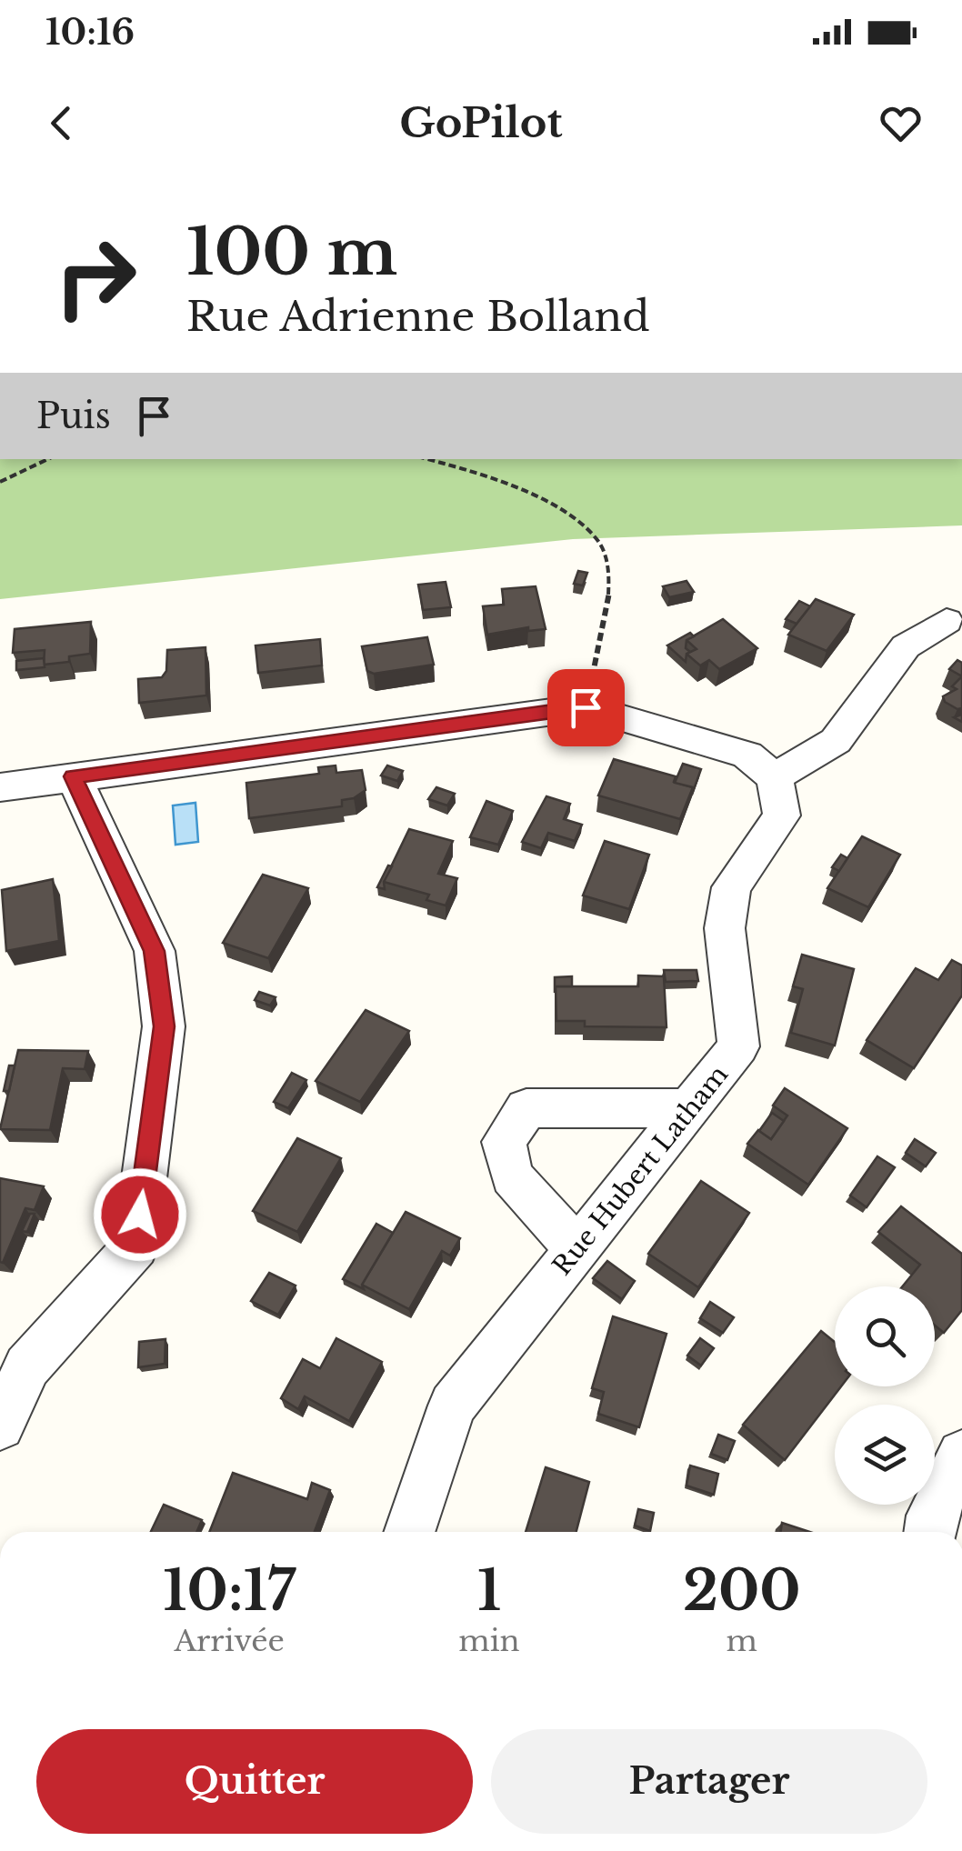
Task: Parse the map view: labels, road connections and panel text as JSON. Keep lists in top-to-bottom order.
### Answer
{
  "streets": {
    "street": ["Rue Hubert Latham"]
  },
  "page": {
    "status": "10:16",
    "header": "GoPilot",
    "turn": ["100 m", "Rue Adrienne Bolland"],
    "then": "Puis",
    "eta": [
      "10:17",
      "Arrivée",
      "1",
      "min",
      "200",
      "m"
    ],
    "buttons": ["Quitter", "Partager"]
  }
}
